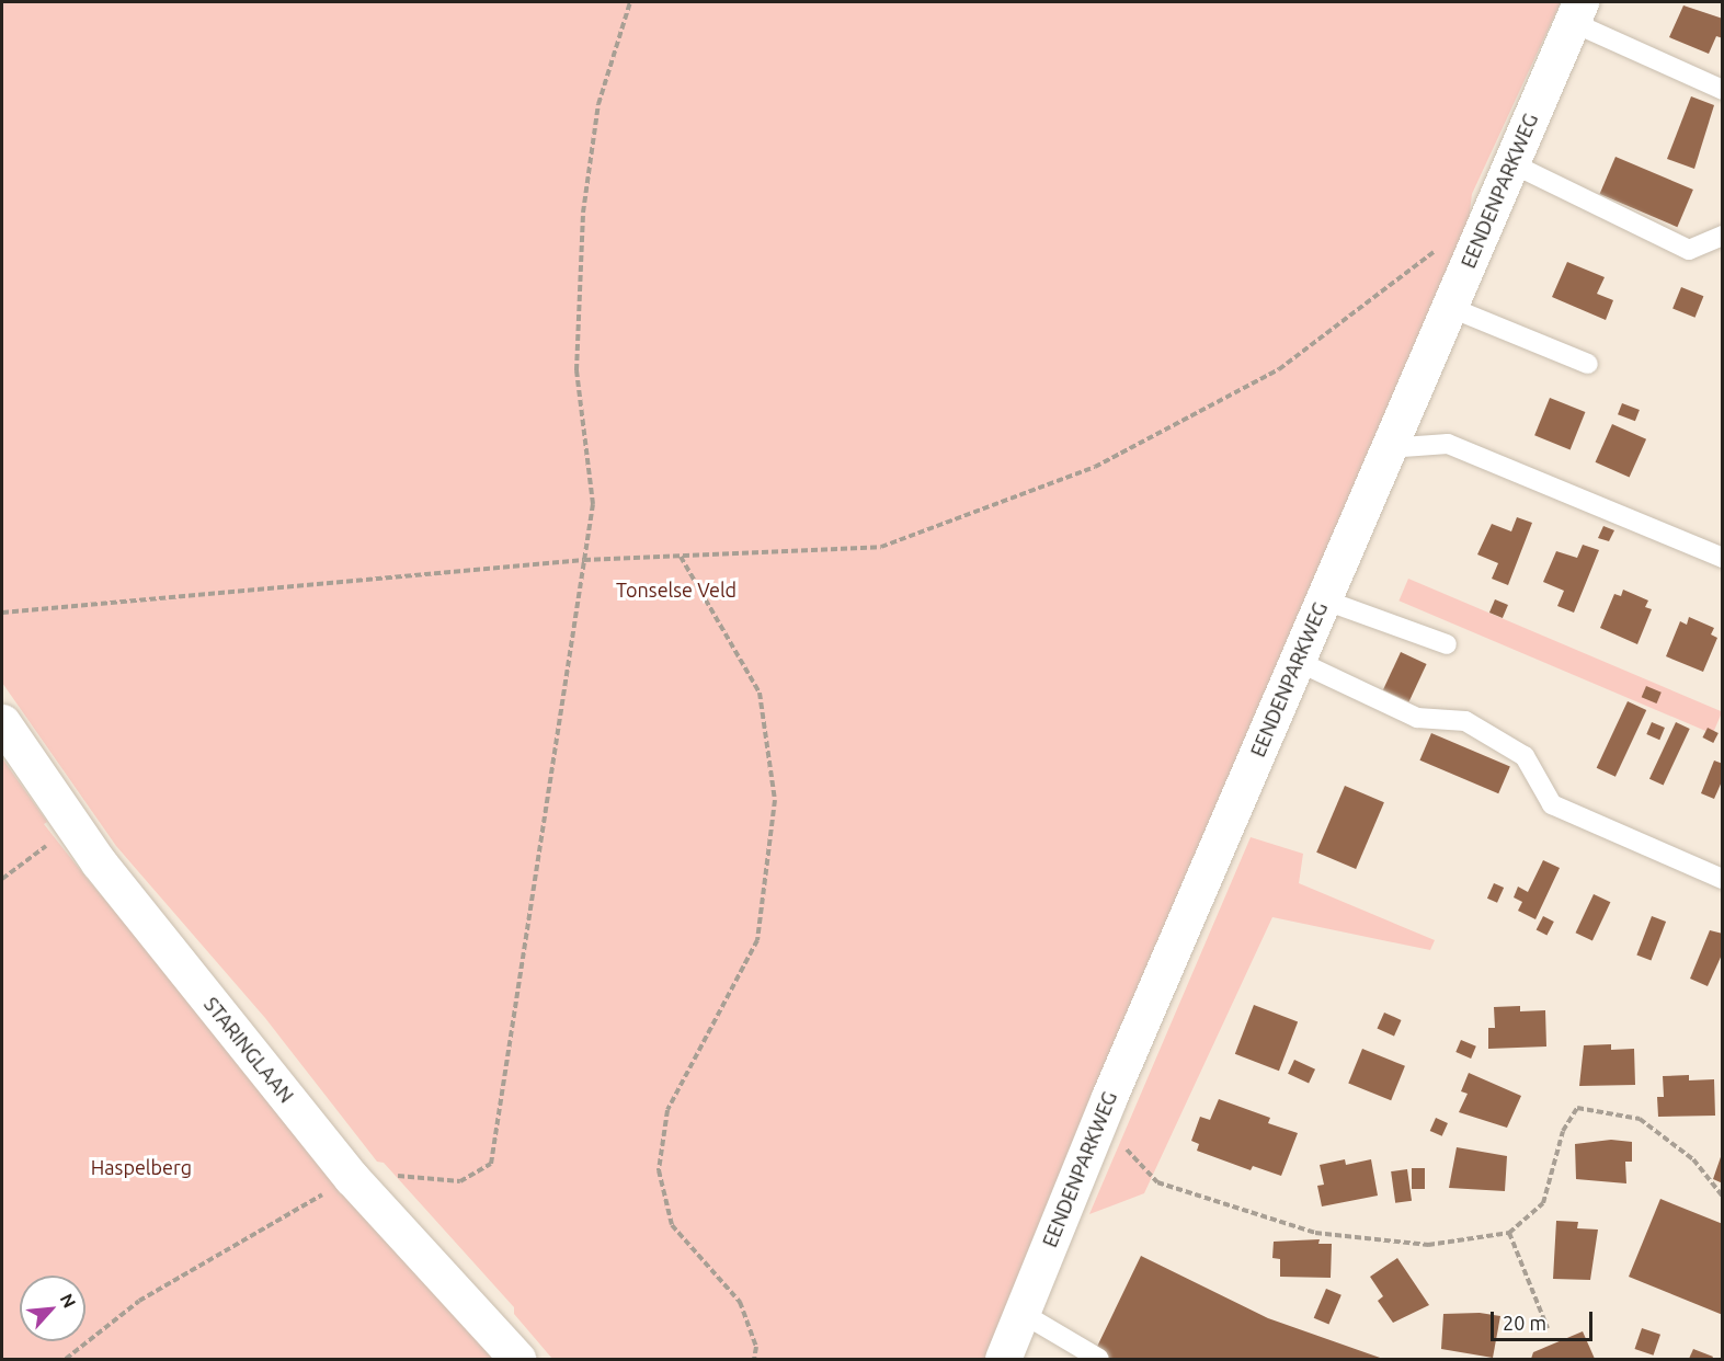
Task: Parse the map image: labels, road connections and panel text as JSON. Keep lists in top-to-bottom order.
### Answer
{
  "streets": {
    "street": ["EENDENPARKWEG", "STARINGLAAN"]
  },
  "parks": ["Tonselse Veld", "Haspelberg"],
  "scale_bar": "20 m",
  "north": "top right"
}
